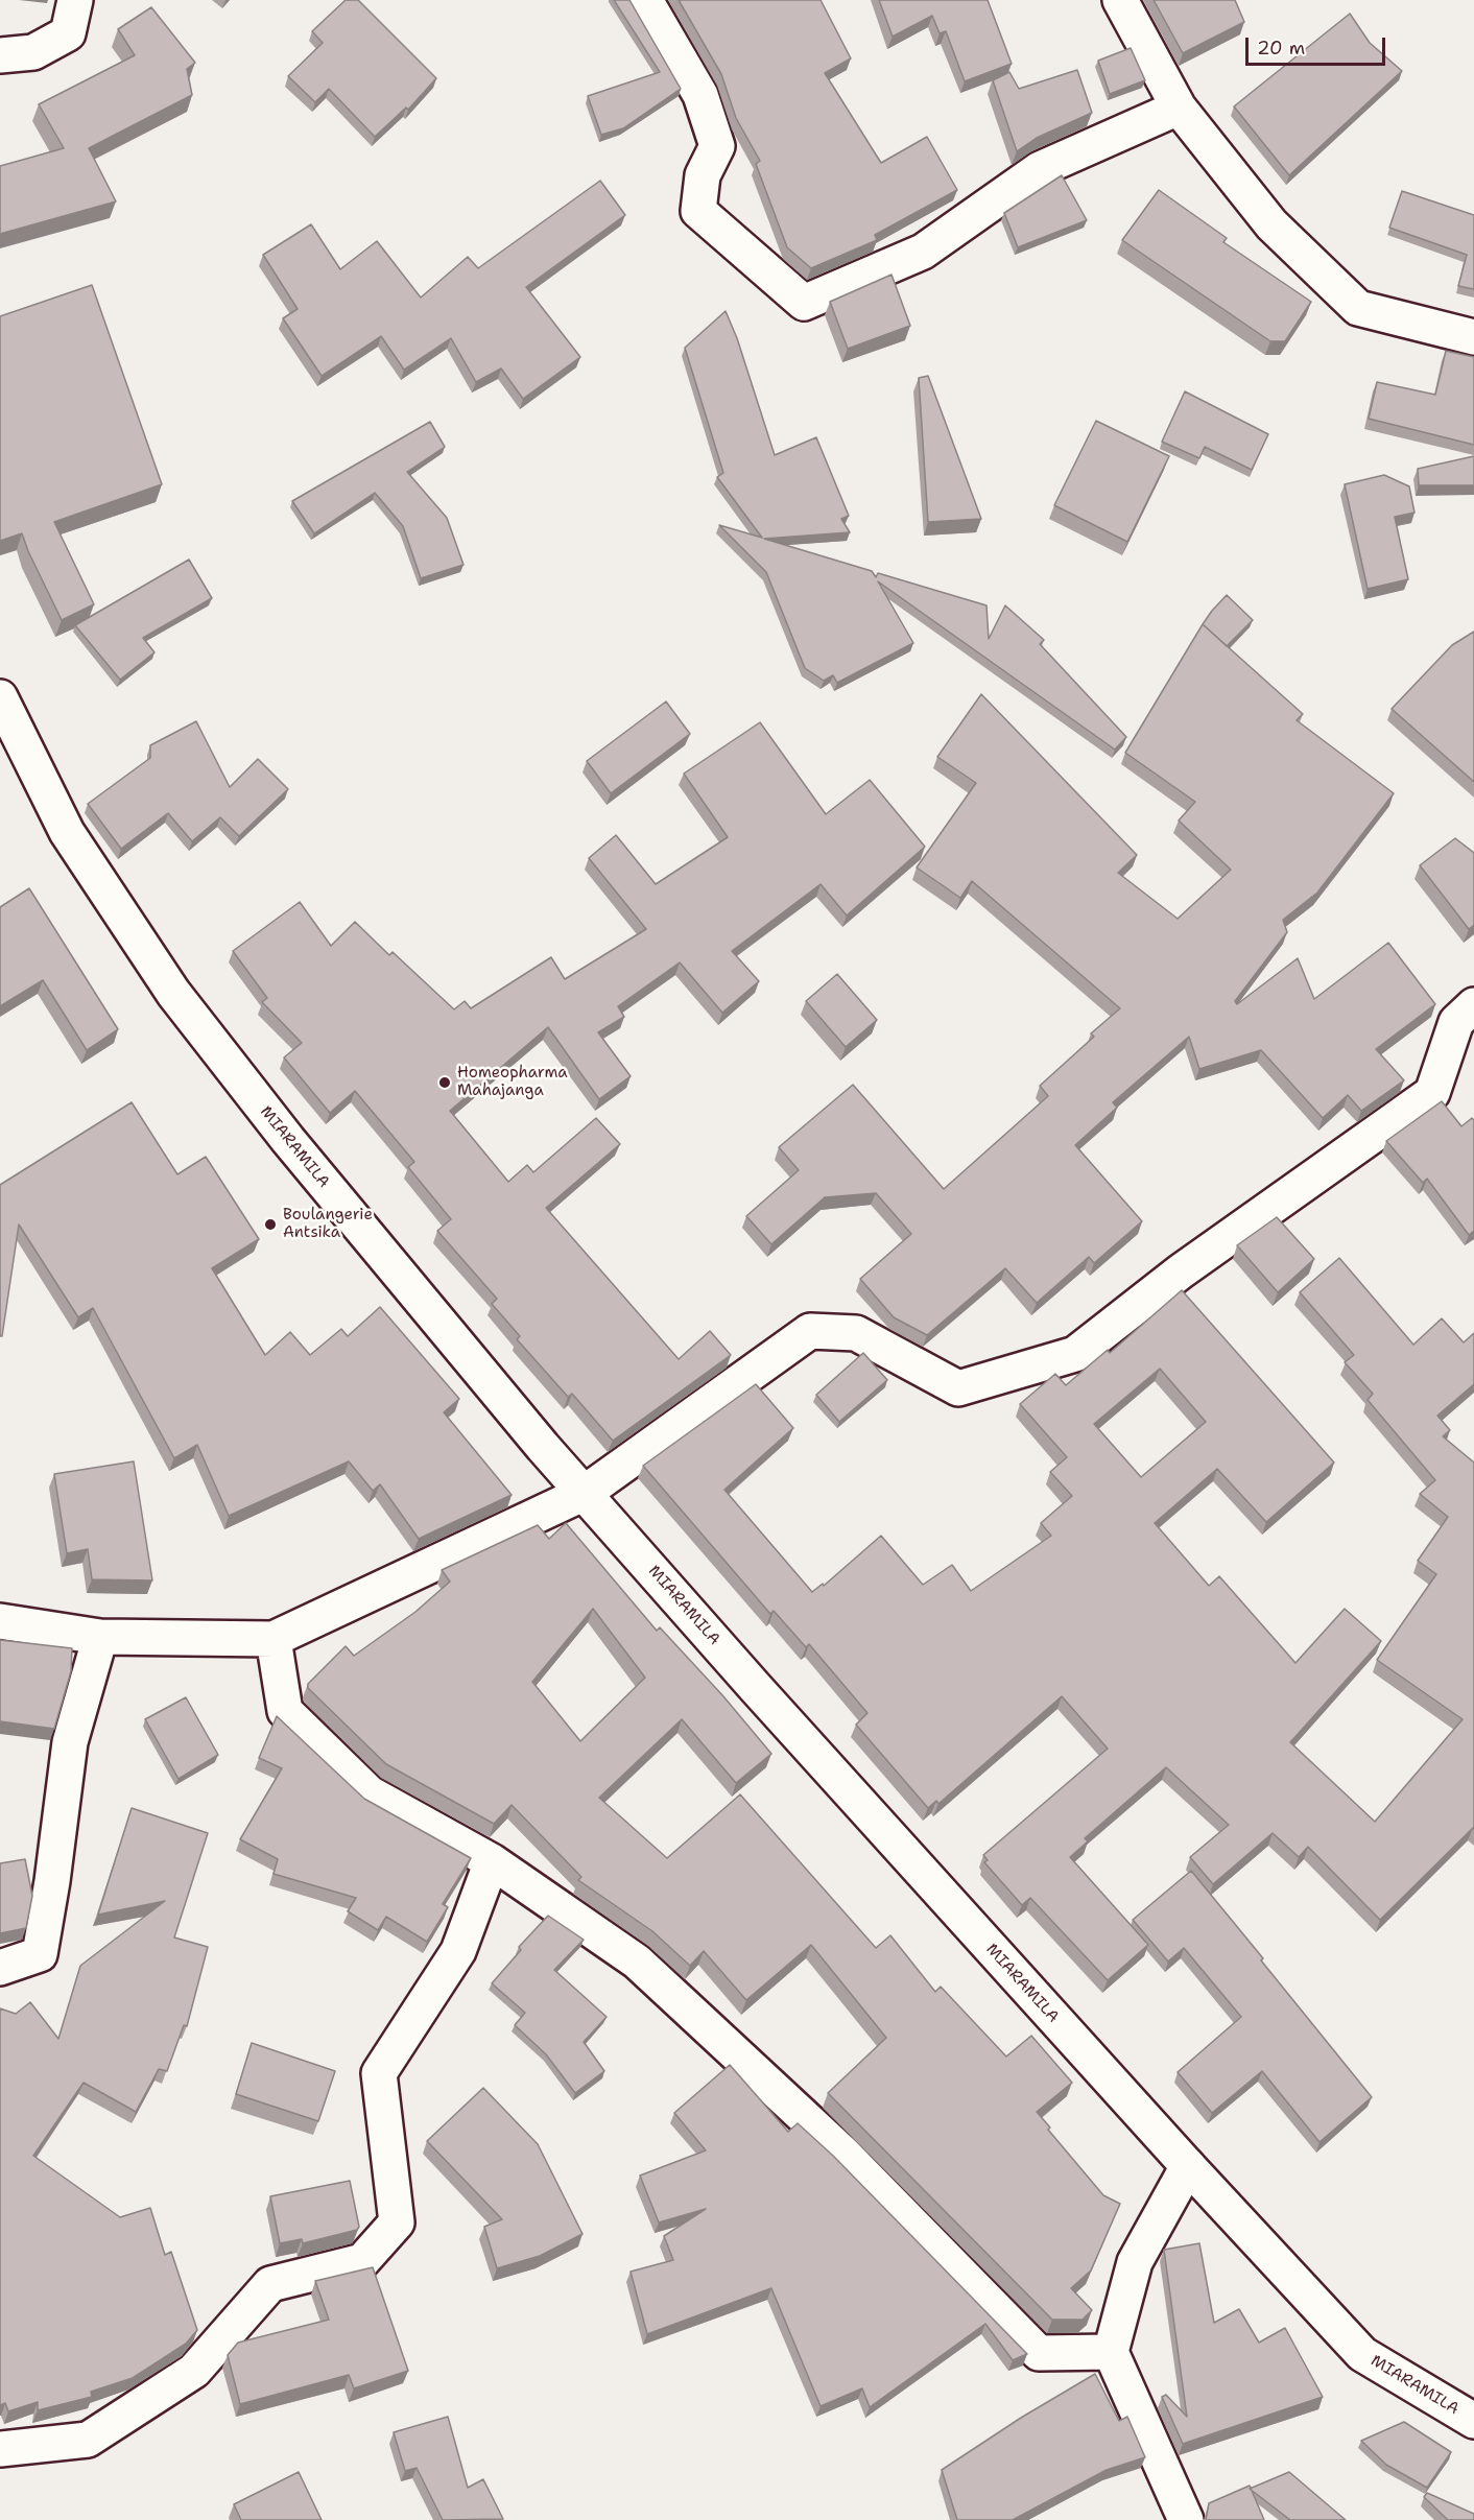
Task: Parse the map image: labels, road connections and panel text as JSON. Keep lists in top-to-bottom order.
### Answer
{
  "streets": {
    "street": ["MIARAMILA"]
  },
  "places": ["Homeopharma Mahajanga", "Boulangerie Antsika"],
  "scale_bar": "20 m"
}
